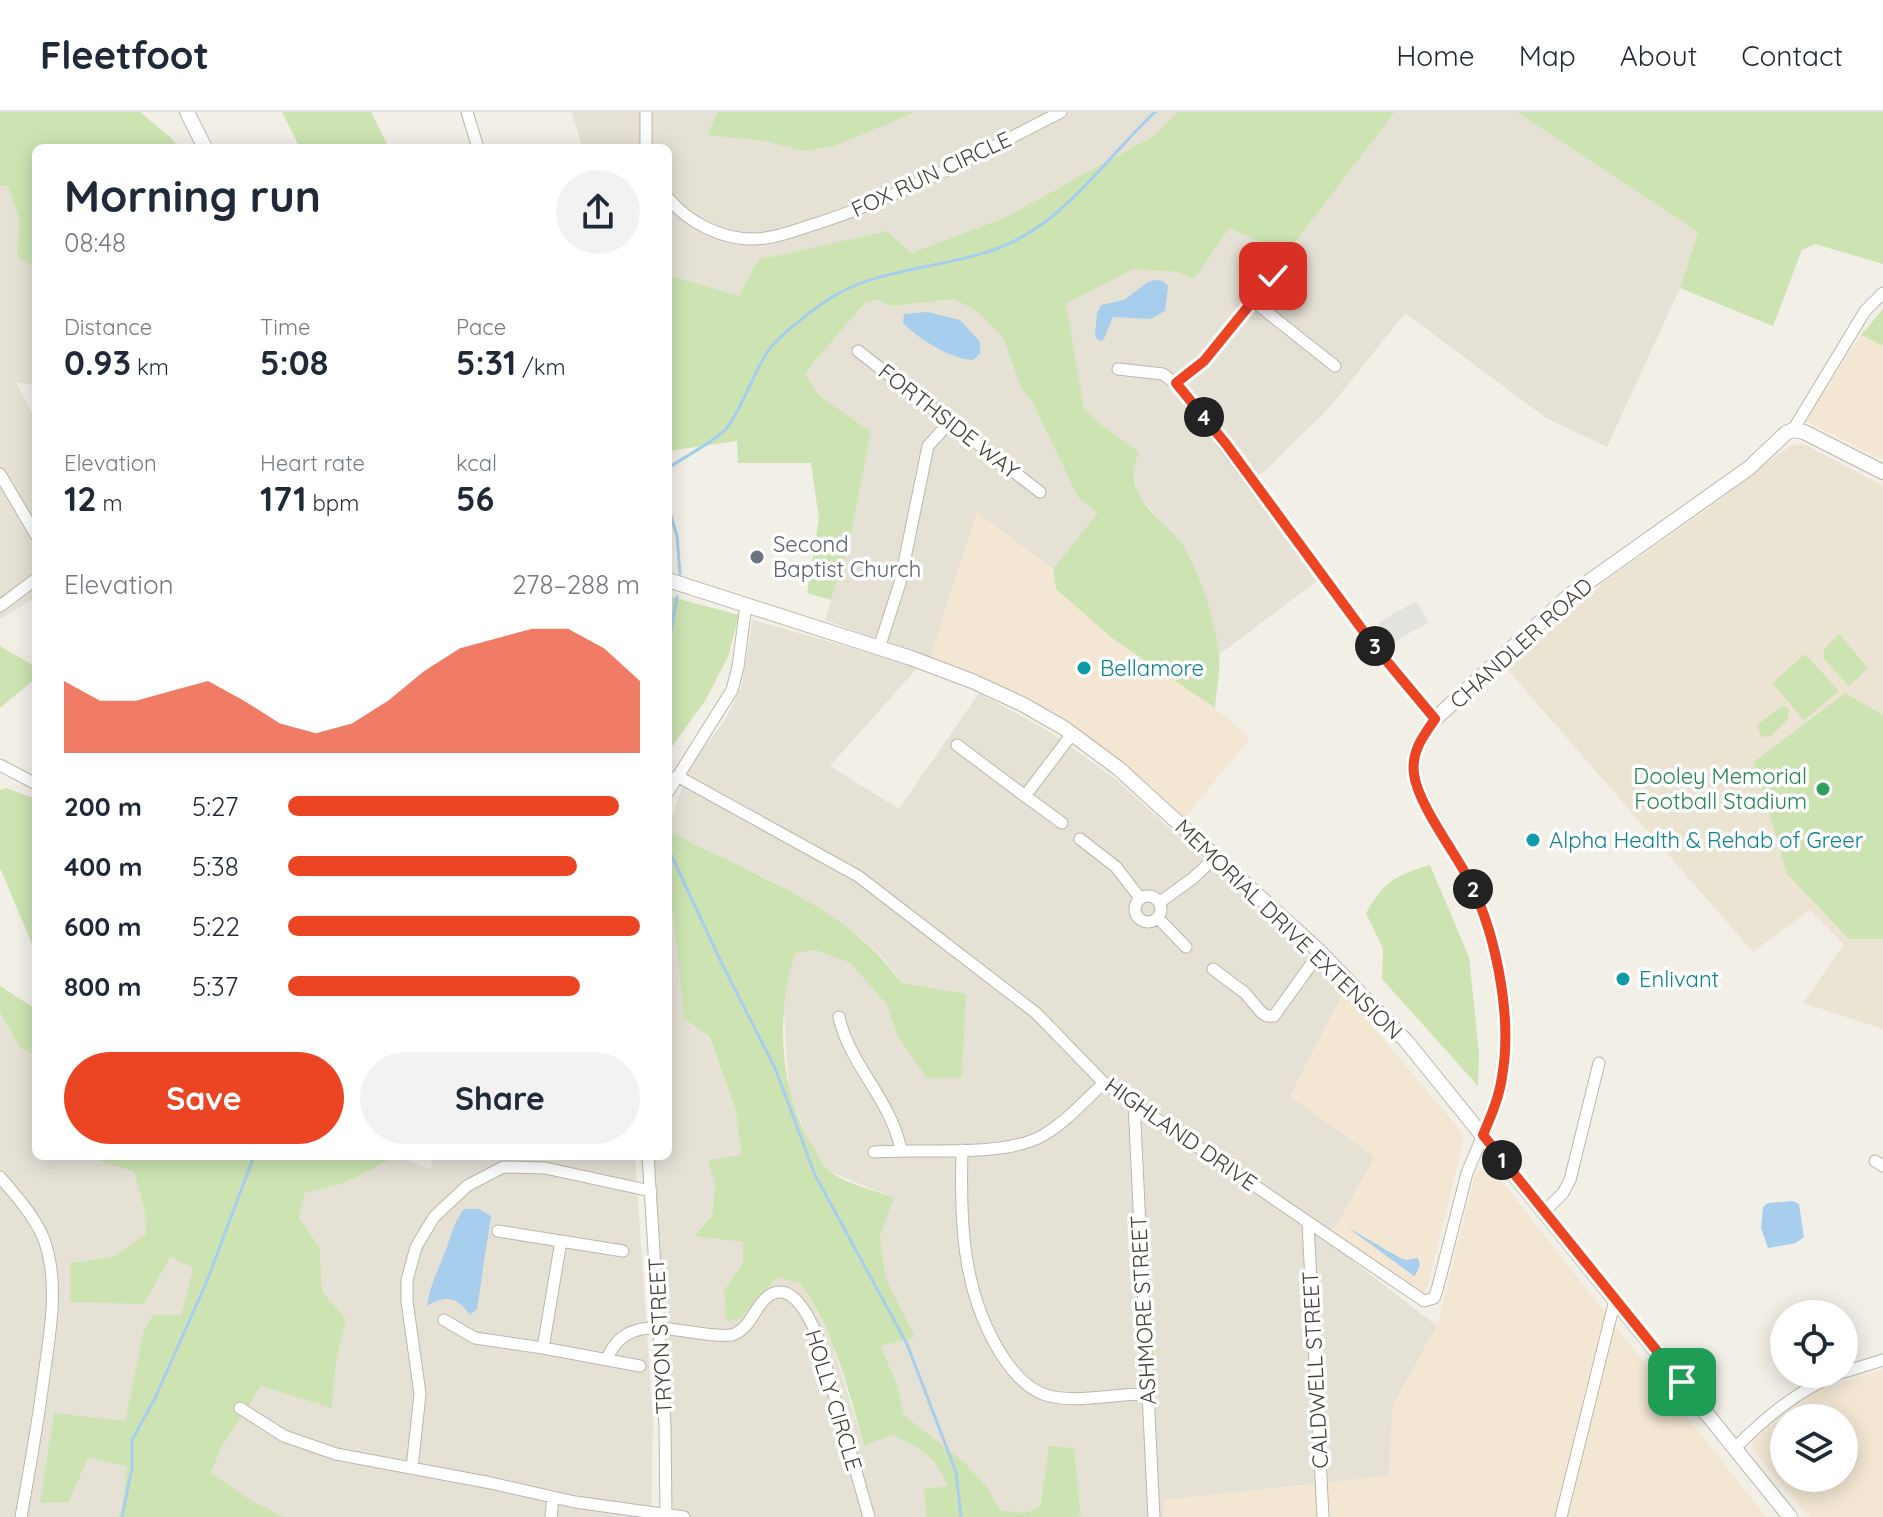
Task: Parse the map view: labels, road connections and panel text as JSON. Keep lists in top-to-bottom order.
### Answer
{
  "streets": {
    "street": [
      "FOX RUN CIRCLE",
      "FORTHSIDE WAY",
      "CHANDLER ROAD",
      "MEMORIAL DRIVE EXTENSION",
      "HIGHLAND DRIVE",
      "ASHMORE STREET",
      "TRYON STREET",
      "CALDWELL STREET",
      "HOLLY CIRCLE"
    ]
  },
  "crossings": [
    ["CHANDLER ROAD", "MEMORIAL DRIVE EXTENSION"],
    ["CHANDLER ROAD", "HIGHLAND DRIVE"],
    ["MEMORIAL DRIVE EXTENSION", "HIGHLAND DRIVE"],
    ["HIGHLAND DRIVE", "ASHMORE STREET"],
    ["HIGHLAND DRIVE", "CALDWELL STREET"],
    ["TRYON STREET", "HOLLY CIRCLE"]
  ],
  "places": [
    "Second Baptist Church",
    "Bellamore",
    "Dooley Memorial Football Stadium",
    "Alpha Health & Rehab of Greer",
    "Enlivant"
  ],
  "page": {
    "header": "Fleetfoot",
    "nav": [
      "Home",
      "Map",
      "About",
      "Contact"
    ],
    "heading": ["Morning run", "08:48"],
    "stats": [
      ["Distance", "0.93 km"],
      ["Time", "5:08"],
      ["Pace", "5:31 /km"],
      ["Elevation", "12 m"],
      ["Heart rate", "171 bpm"],
      ["kcal", "56"]
    ],
    "pins": [
      "4",
      "3",
      "2",
      "1"
    ],
    "chart": ["Elevation", "278–288 m"],
    "list": [
      {
        "name": "200 m",
        "note": "5:27"
      },
      {
        "name": "400 m",
        "note": "5:38"
      },
      {
        "name": "600 m",
        "note": "5:22"
      },
      {
        "name": "800 m",
        "note": "5:37"
      }
    ],
    "buttons": ["Save", "Share"]
  }
}
